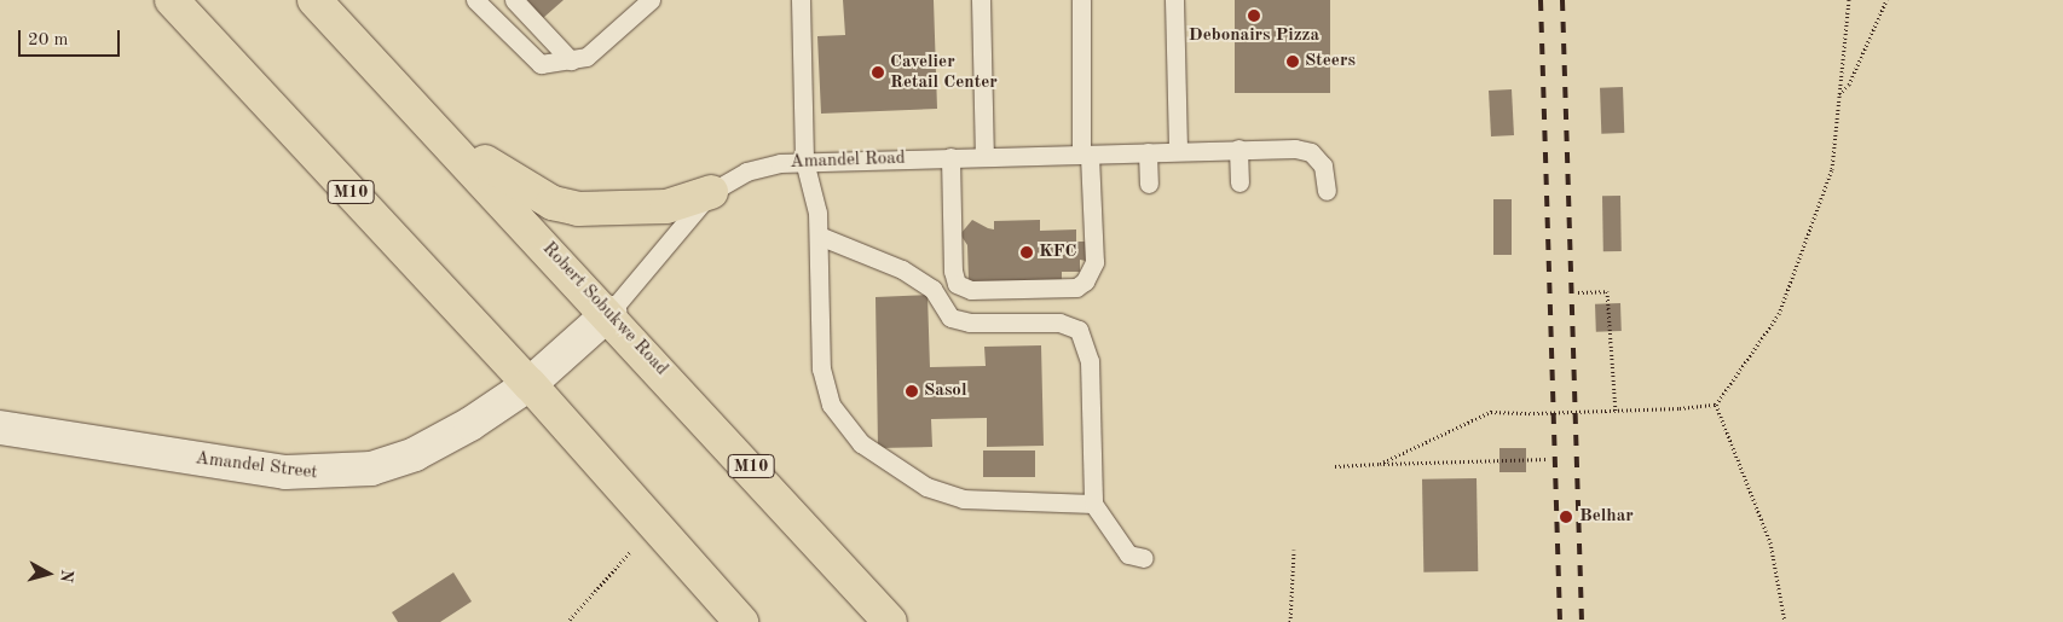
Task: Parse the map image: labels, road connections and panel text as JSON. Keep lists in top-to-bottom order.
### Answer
{
  "streets": {
    "main road": ["M10", "Robert Sobukwe Road"],
    "street": ["Amandel Street"],
    "lane": ["Amandel Road"]
  },
  "crossings": [
    ["Amandel Road", "Robert Sobukwe Road"],
    ["Amandel Road", "Amandel Street"],
    ["M10", "Amandel Street"],
    ["Robert Sobukwe Road", "Amandel Street"]
  ],
  "places": [
    "Debonairs Pizza",
    "Steers",
    "Cavelier Retail Center",
    "KFC",
    "Sasol",
    "Belhar"
  ],
  "scale_bar": "20 m",
  "north": "right"
}
